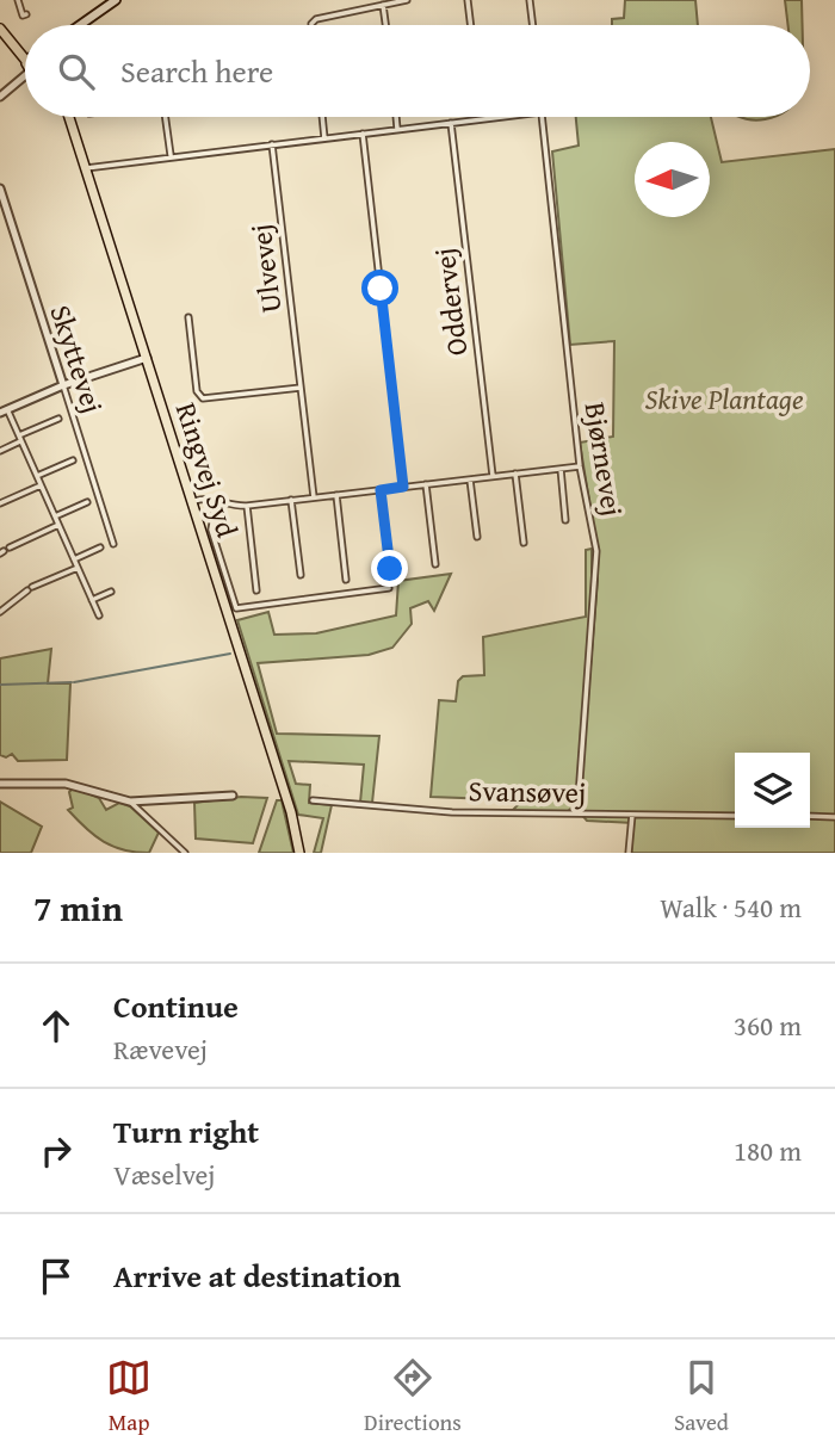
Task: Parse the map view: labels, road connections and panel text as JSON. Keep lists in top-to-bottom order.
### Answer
{
  "streets": {
    "main road": ["Ringvej Syd"],
    "street": [
      "Ulvevej",
      "Oddervej",
      "Skyttevej",
      "Bjørnevej",
      "Svansøvej"
    ]
  },
  "crossings": [
    ["Bjørnevej", "Svansøvej"]
  ],
  "parks": ["Skive Plantage"],
  "north": "left",
  "page": {
    "search": "Search here",
    "heading": ["7 min", "Walk · 540 m"],
    "list": [
      ["Continue", "Rævevej", "360 m"],
      ["Turn right", "Væselvej", "180 m"],
      "Arrive at destination"
    ],
    "nav": ["Map", "Directions", "Saved"]
  }
}
